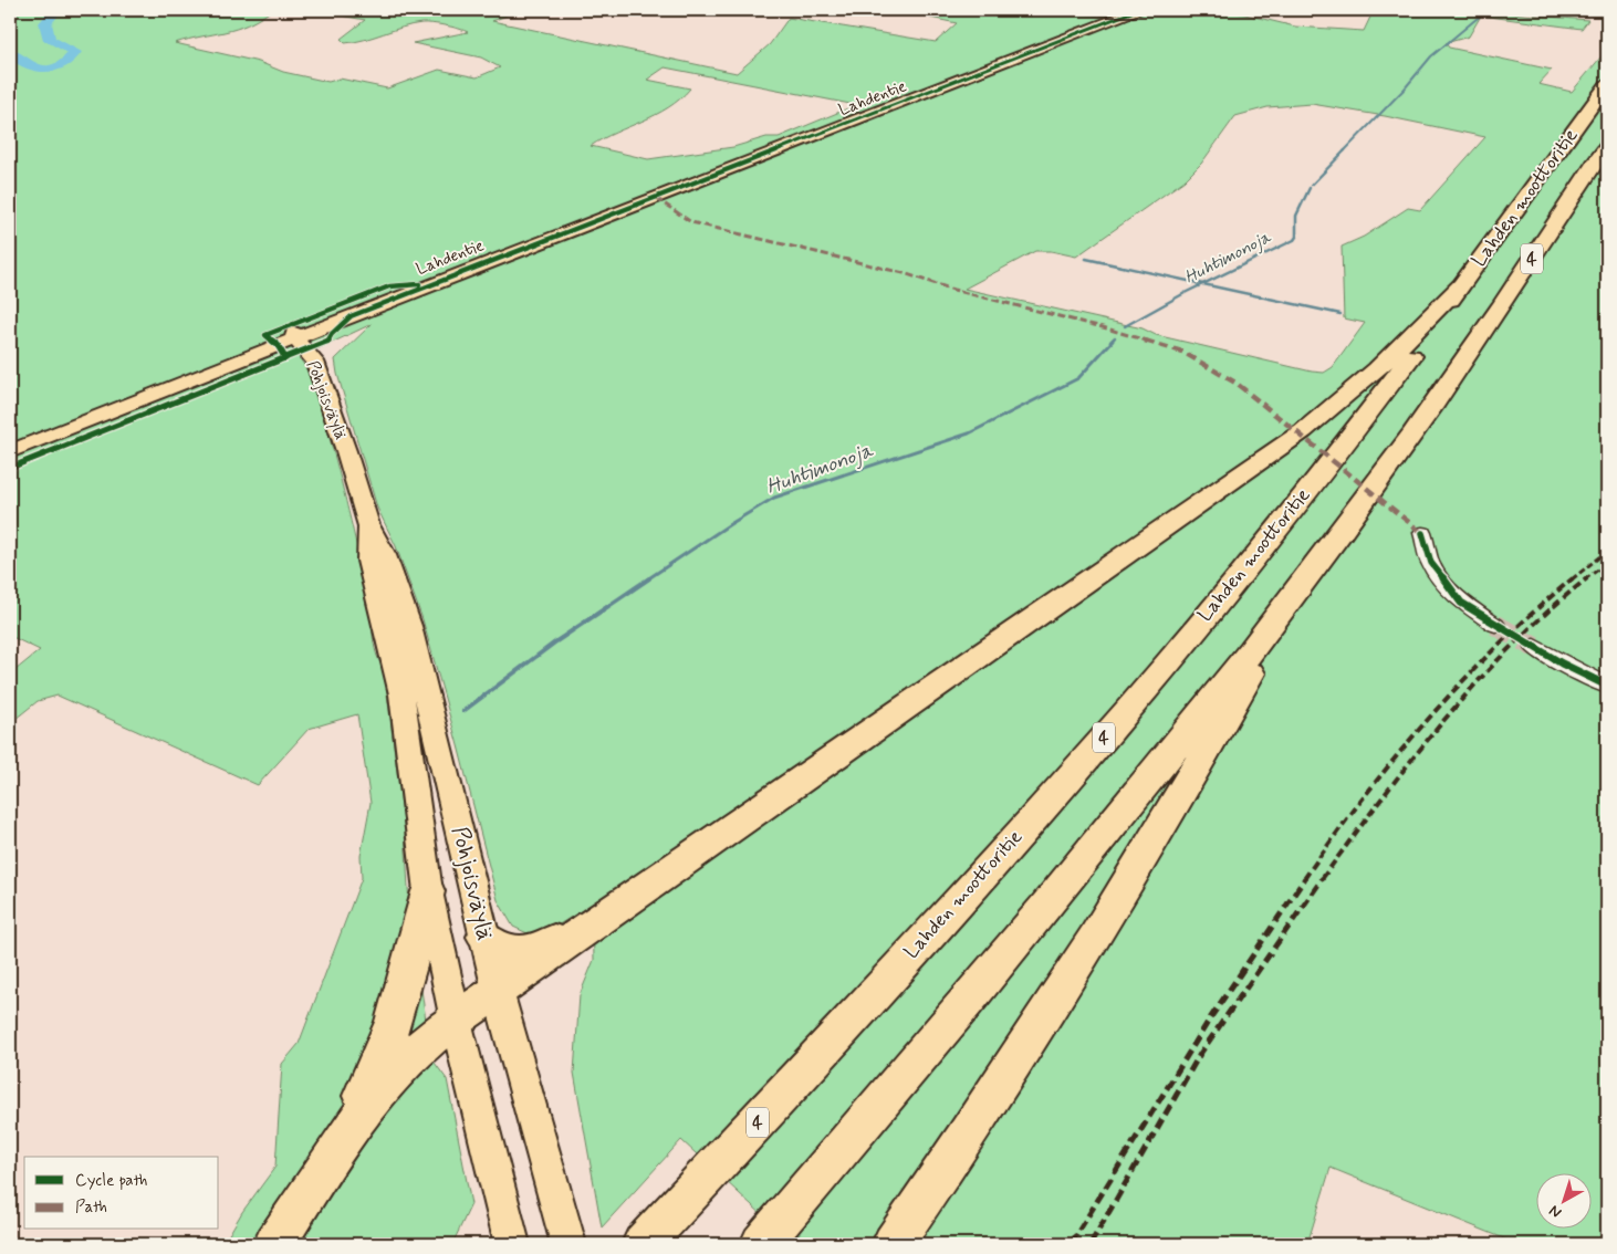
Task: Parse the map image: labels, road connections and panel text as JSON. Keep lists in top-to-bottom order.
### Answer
{
  "streets": {
    "highway": ["Lahden moottoritie", "4"],
    "main road": ["Lahdentie", "Pohjoisväylä"]
  },
  "crossings": [
    ["Lahdentie", "Pohjoisväylä"]
  ],
  "water": ["Huhtimonoja"],
  "legend": ["Cycle path", "Path"],
  "north": "bottom left"
}
